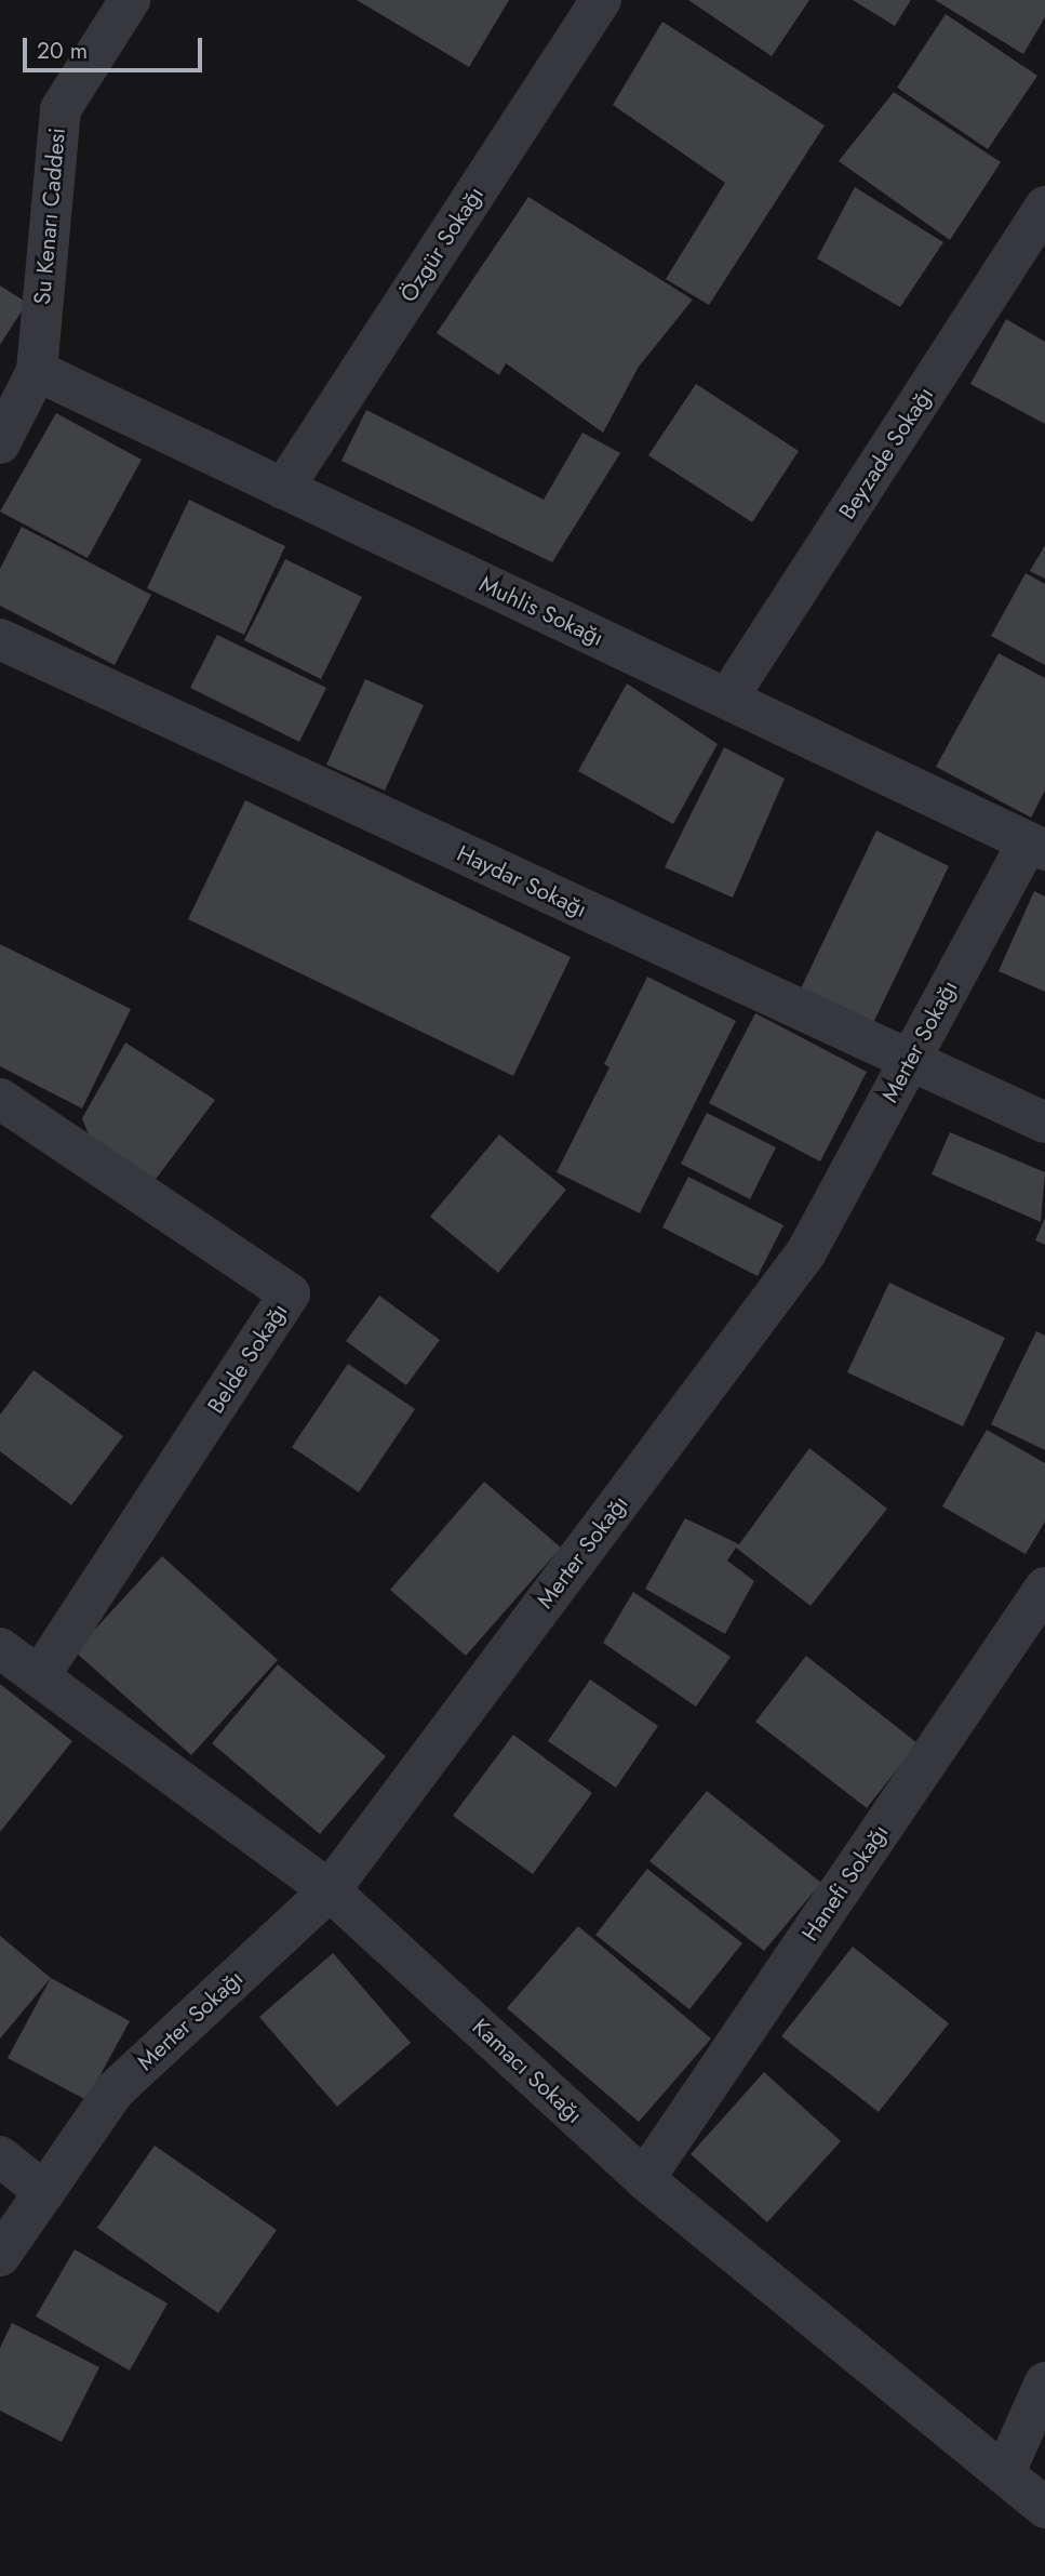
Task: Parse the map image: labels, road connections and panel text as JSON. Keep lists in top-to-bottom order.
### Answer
{
  "streets": {
    "street": [
      "Su Kenarı Caddesi",
      "Özgür Sokağı",
      "Beyzade Sokağı",
      "Muhlis Sokağı",
      "Haydar Sokağı",
      "Merter Sokağı",
      "Belde Sokağı",
      "Hanefi Sokağı",
      "Kamacı Sokağı"
    ]
  },
  "crossings": [
    ["Su Kenarı Caddesi", "Muhlis Sokağı"],
    ["Özgür Sokağı", "Muhlis Sokağı"],
    ["Beyzade Sokağı", "Muhlis Sokağı"],
    ["Muhlis Sokağı", "Merter Sokağı"],
    ["Haydar Sokağı", "Merter Sokağı"],
    ["Merter Sokağı", "Kamacı Sokağı"],
    ["Belde Sokağı", "Kamacı Sokağı"],
    ["Hanefi Sokağı", "Kamacı Sokağı"]
  ],
  "scale_bar": "20 m"
}
